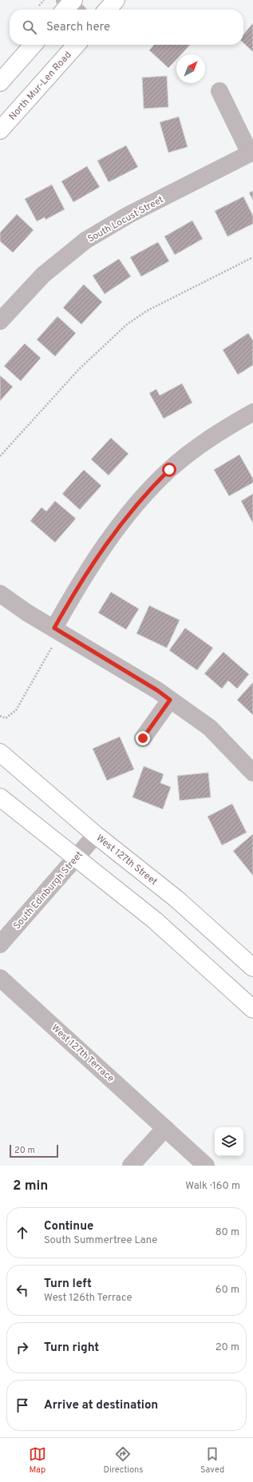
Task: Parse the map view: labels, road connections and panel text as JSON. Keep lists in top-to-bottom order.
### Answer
{
  "streets": {
    "main road": ["North Mur-Len Road", "West 127th Street"],
    "street": ["South Locust Street", "South Edinburgh Street", "West 127th Terrace"]
  },
  "crossings": [
    ["West 127th Street", "South Edinburgh Street"]
  ],
  "scale_bar": "20 m",
  "north": "top right",
  "page": {
    "search": "Search here",
    "scale": "20 m",
    "heading": ["2 min", "Walk · 160 m"],
    "list": [
      ["Continue", "South Summertree Lane", "80 m"],
      ["Turn left", "West 126th Terrace", "60 m"],
      ["Turn right", "20 m"],
      "Arrive at destination"
    ],
    "nav": ["Map", "Directions", "Saved"]
  }
}
